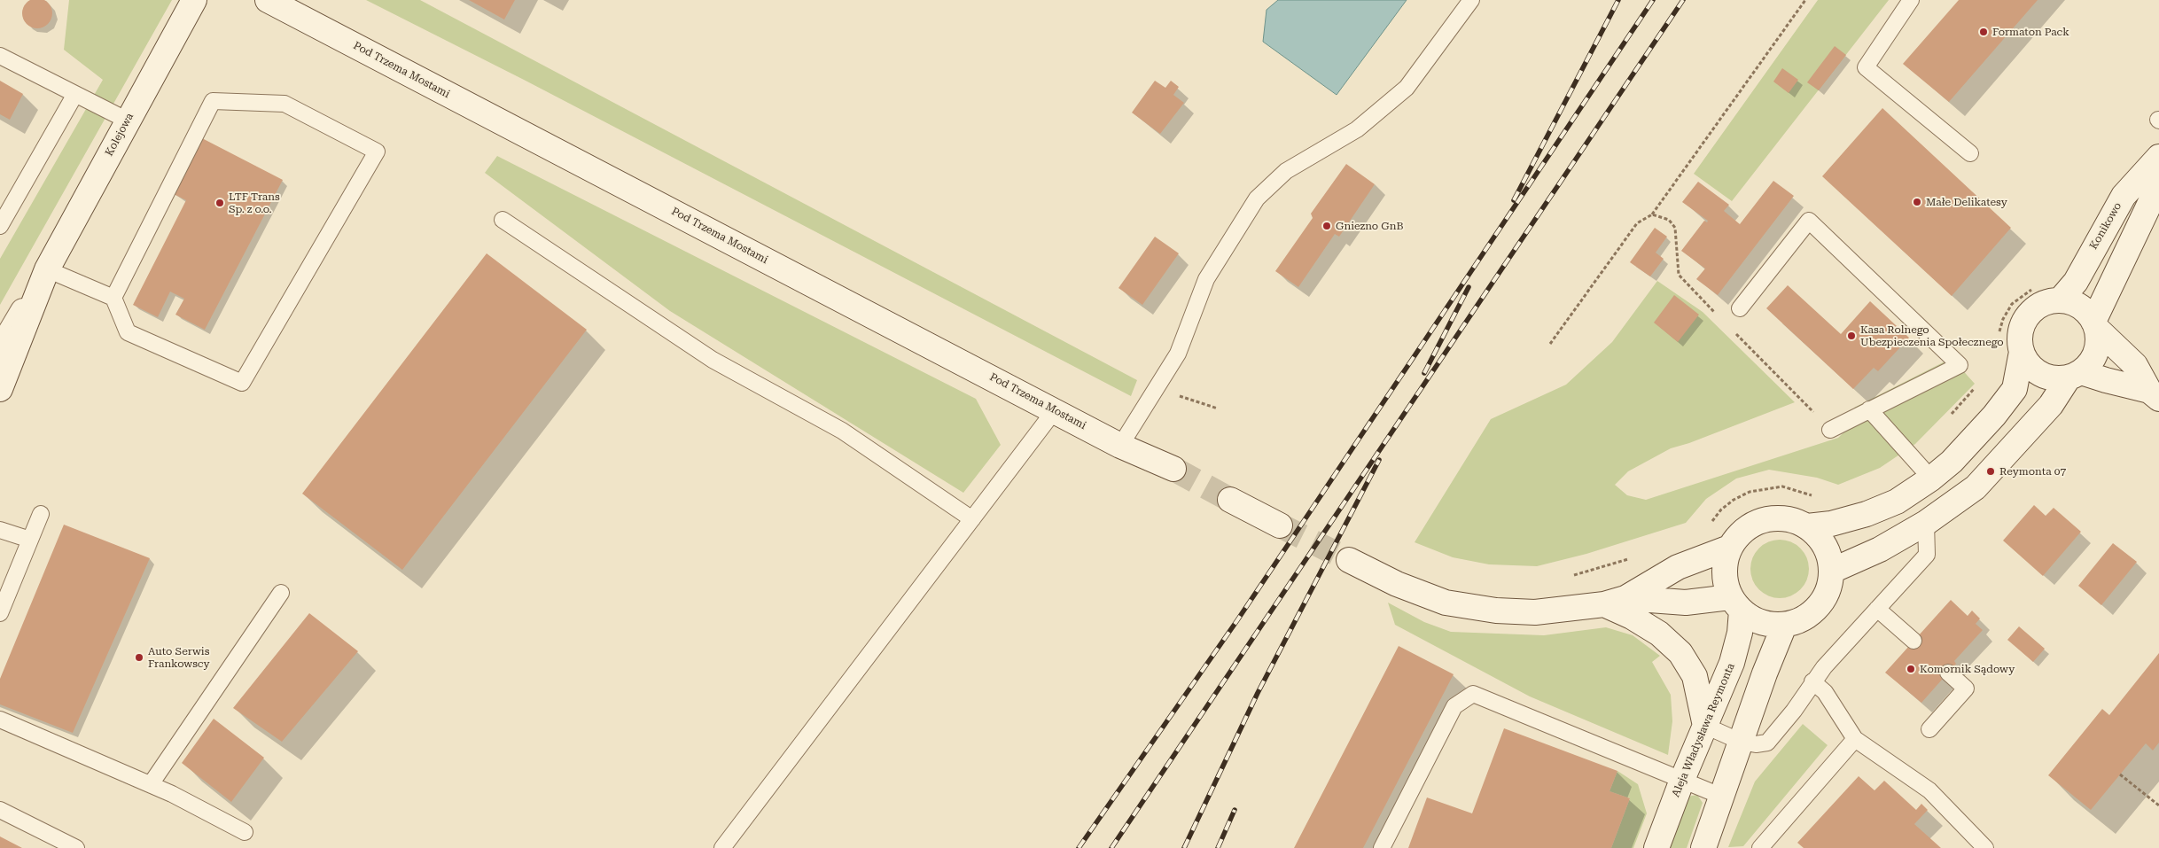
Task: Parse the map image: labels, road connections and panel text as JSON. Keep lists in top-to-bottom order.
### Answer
{
  "streets": {
    "street": [
      "Pod Trzema Mostami",
      "Kolejowa",
      "Konikowo",
      "Aleja Władysława Reymonta"
    ]
  },
  "places": [
    "Formaton Pack",
    "Małe Delikatesy",
    "LTF Trans Sp. z o.o.",
    "Gniezno GnB",
    "Kasa Rolnego Ubezpieczenia Społecznego",
    "Reymonta 07",
    "Auto Serwis Frankowscy",
    "Komornik Sądowy"
  ]
}
